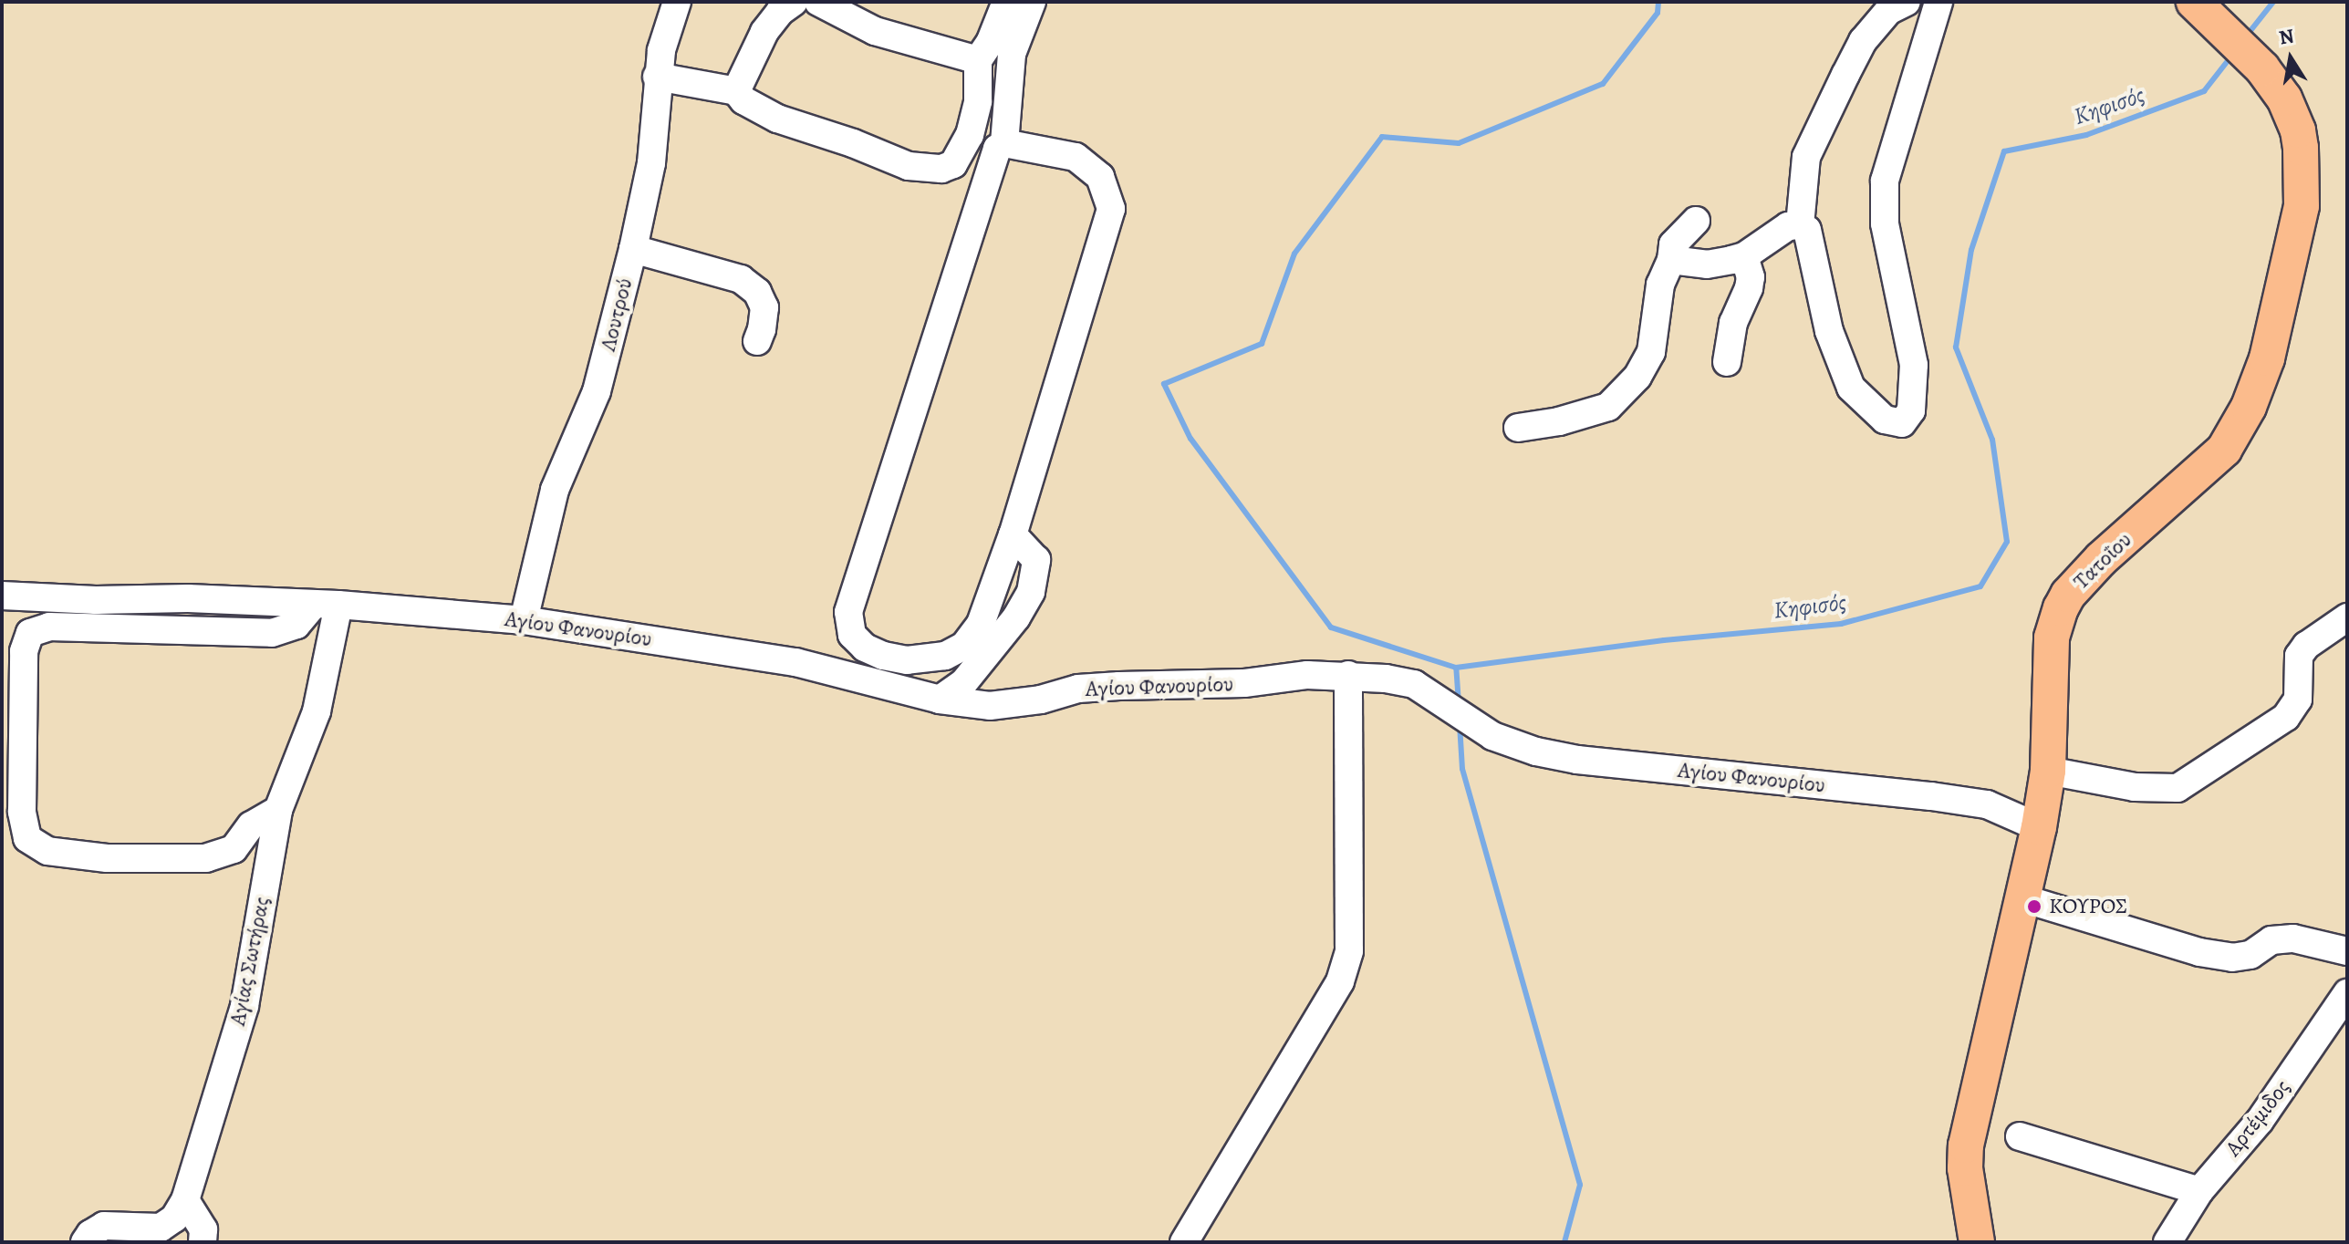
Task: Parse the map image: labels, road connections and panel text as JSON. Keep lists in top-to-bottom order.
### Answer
{
  "streets": {
    "main road": ["Τατοΐου"],
    "street": [
      "Λουτρού",
      "Αγίου Φανουρίου",
      "Αγίας Σωτήρας",
      "Αρτέμιδος"
    ]
  },
  "crossings": [
    ["Λουτρού", "Αγίου Φανουρίου"],
    ["Τατοΐου", "Αγίου Φανουρίου"],
    ["Αγίου Φανουρίου", "Αγίας Σωτήρας"]
  ],
  "water": ["Κηφισός"],
  "places": ["ΚΟΥΡΟΣ"],
  "north": "top"
}
